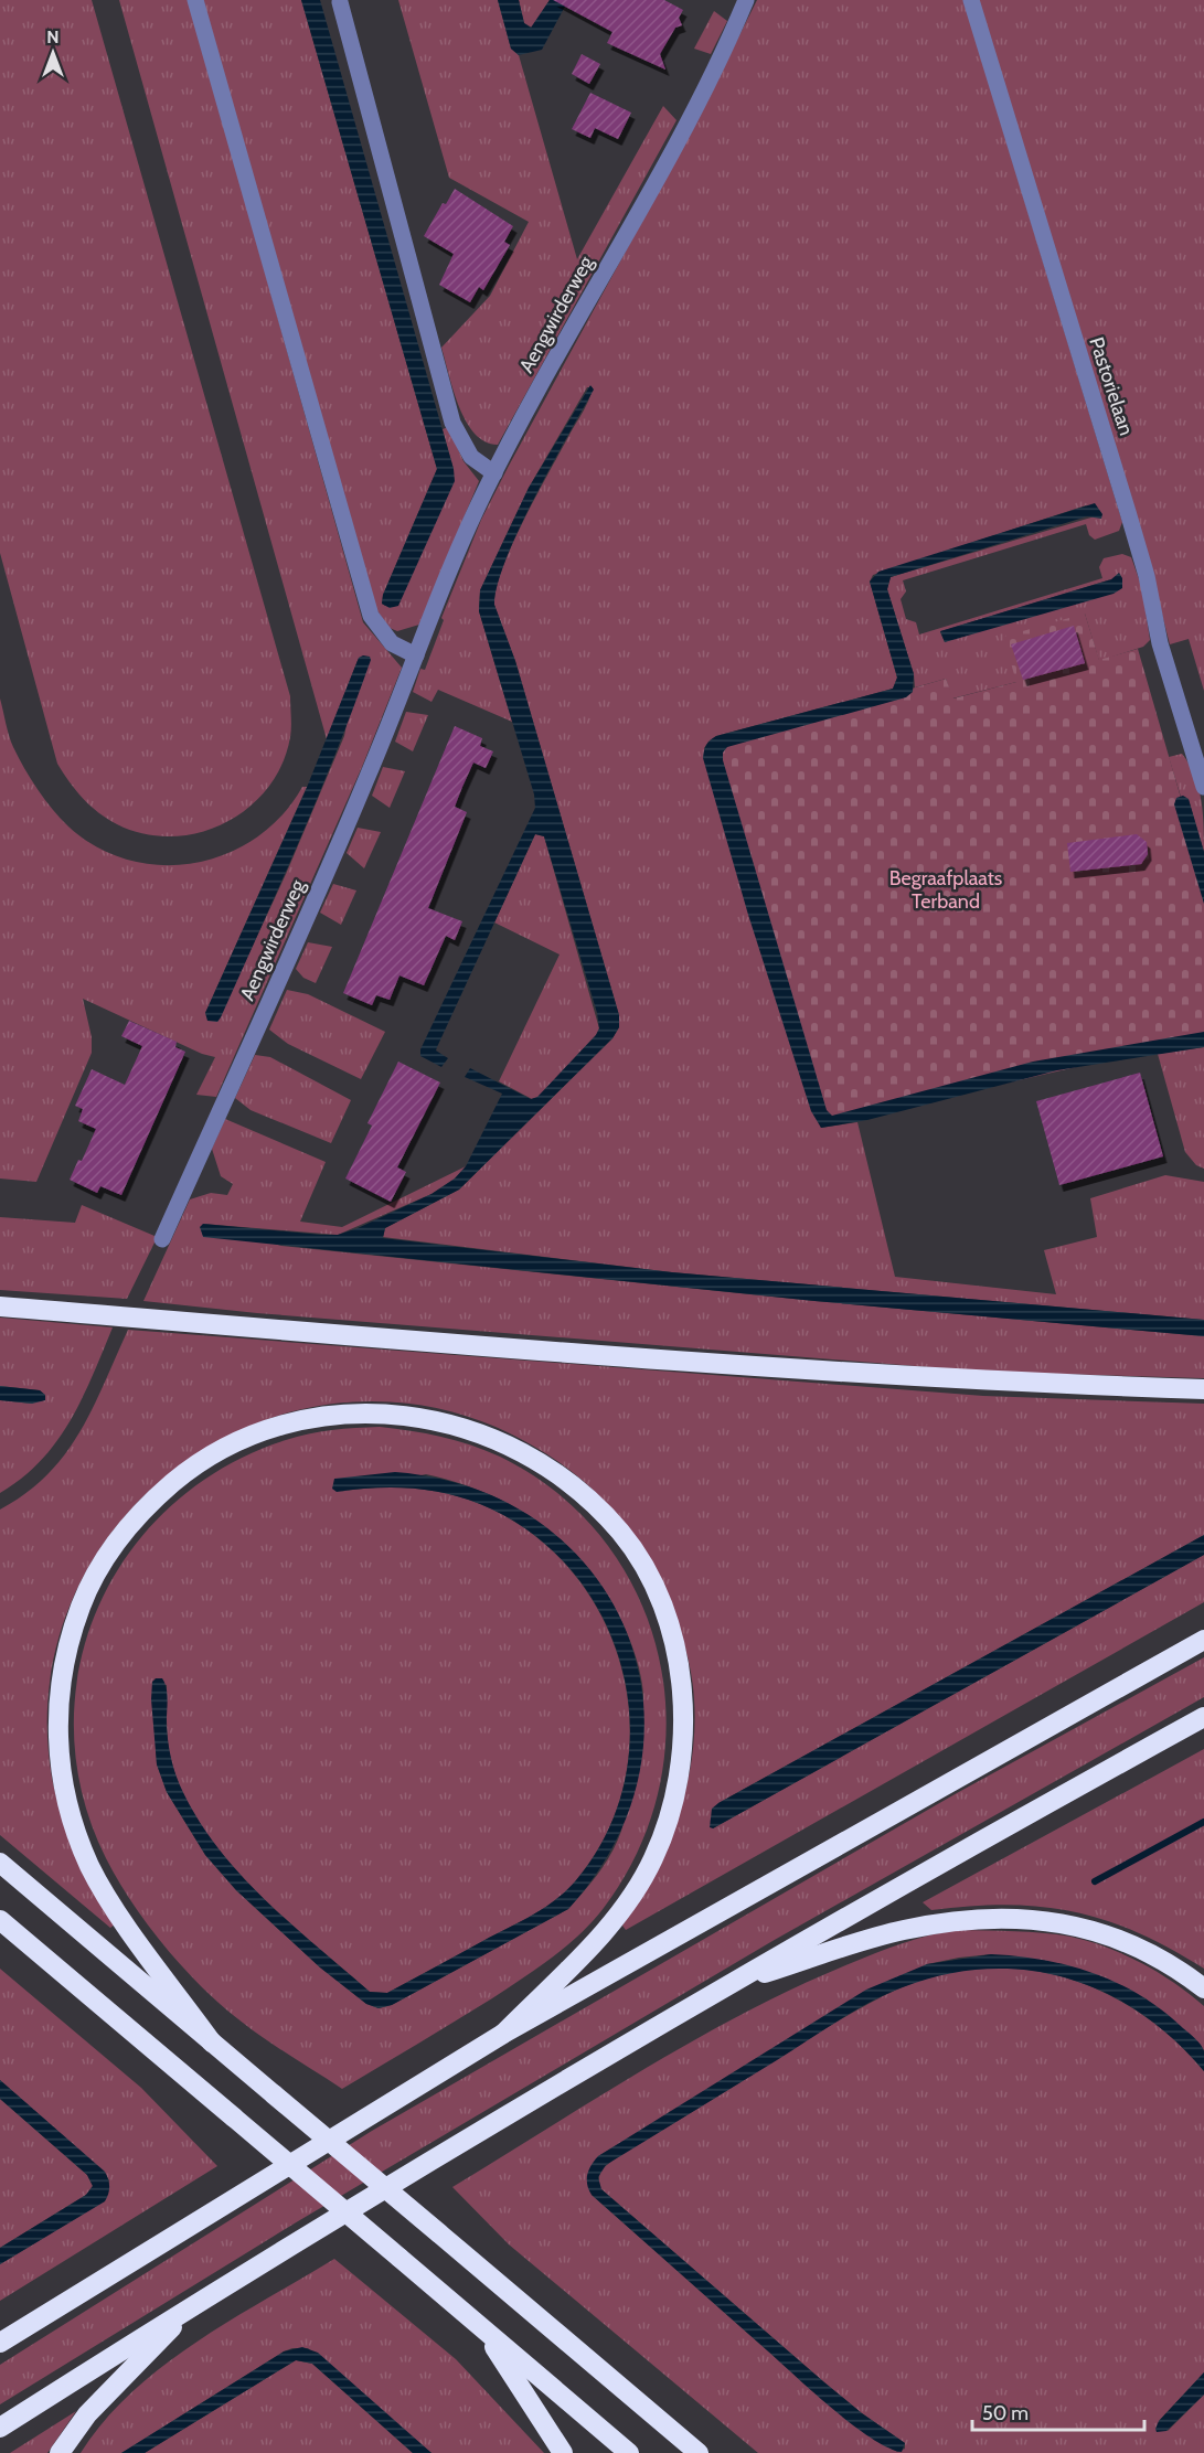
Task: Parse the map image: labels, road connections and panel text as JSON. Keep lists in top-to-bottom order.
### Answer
{
  "streets": {
    "street": ["Aengwirderweg", "Pastorielaan"]
  },
  "parks": ["Begraafplaats Terband"],
  "scale_bar": "50 m",
  "north": "top"
}
